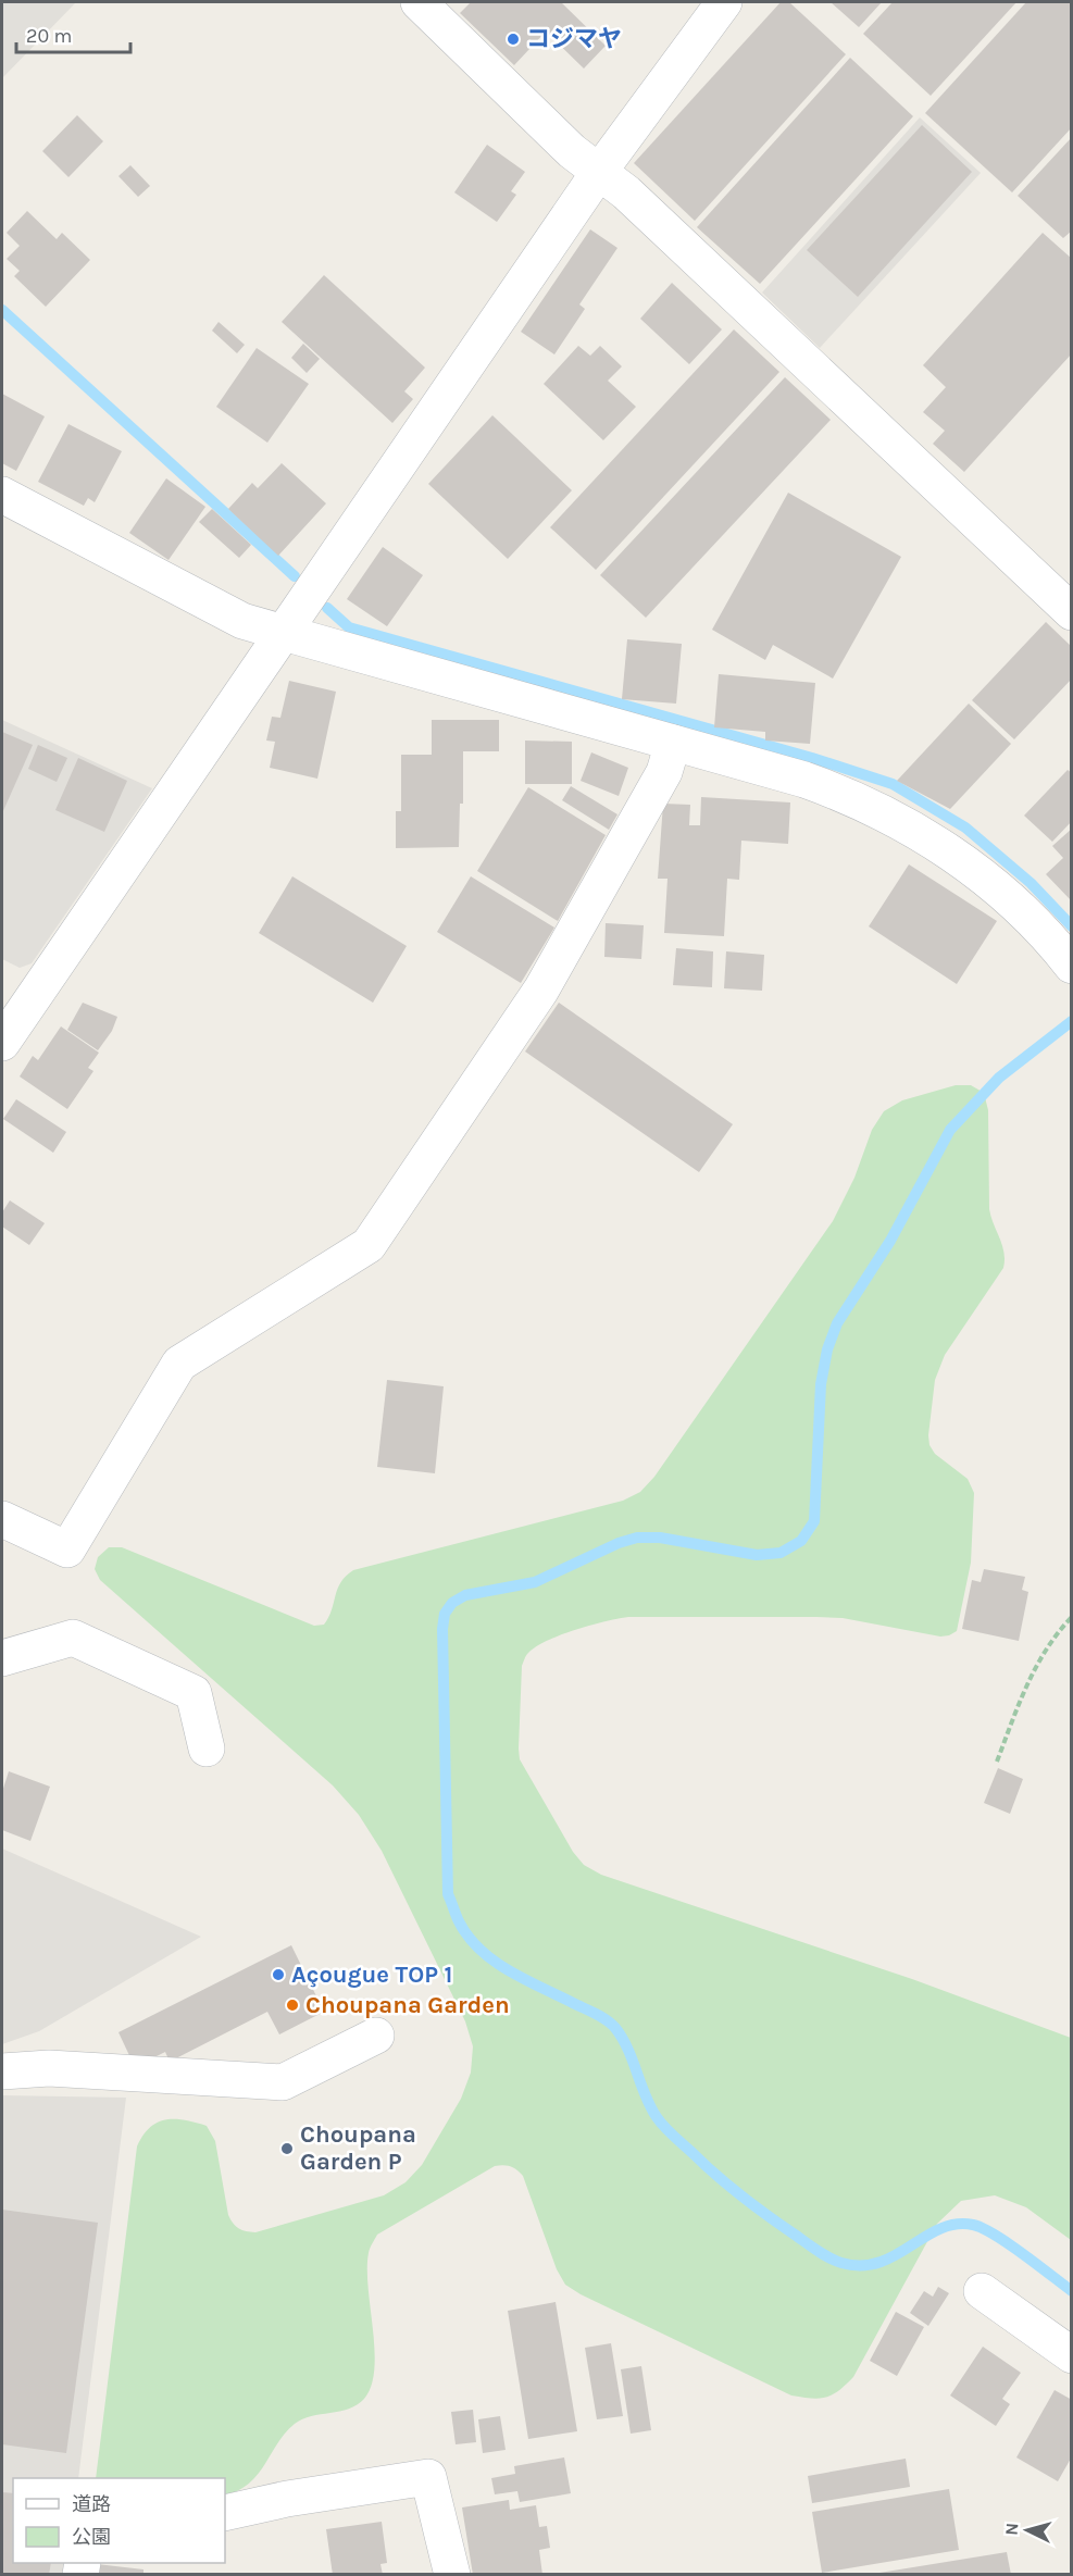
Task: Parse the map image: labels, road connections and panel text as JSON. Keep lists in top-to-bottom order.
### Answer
{
  "places": [
    "コジマヤ",
    "Açougue TOP 1",
    "Choupana Garden",
    "Choupana Garden P"
  ],
  "legend": ["道路", "公園"],
  "scale_bar": "20 m",
  "north": "left"
}
